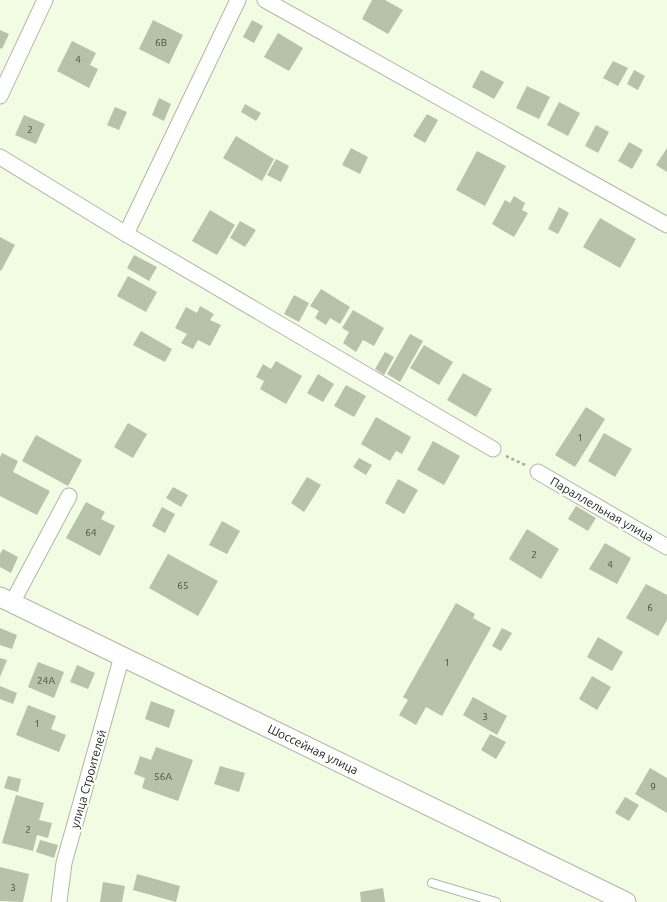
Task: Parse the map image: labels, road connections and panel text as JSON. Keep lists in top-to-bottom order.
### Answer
{
  "streets": {
    "street": ["Параллельная улица", "Шоссейная улица", "улица Строителей"]
  },
  "crossings": [
    ["Шоссейная улица", "улица Строителей"]
  ],
  "house_numbers": [
    "6В",
    "4",
    "2",
    "1",
    "64",
    "2",
    "4",
    "65",
    "6",
    "1",
    "24А",
    "3",
    "1",
    "56А",
    "9",
    "2",
    "3"
  ]
}
